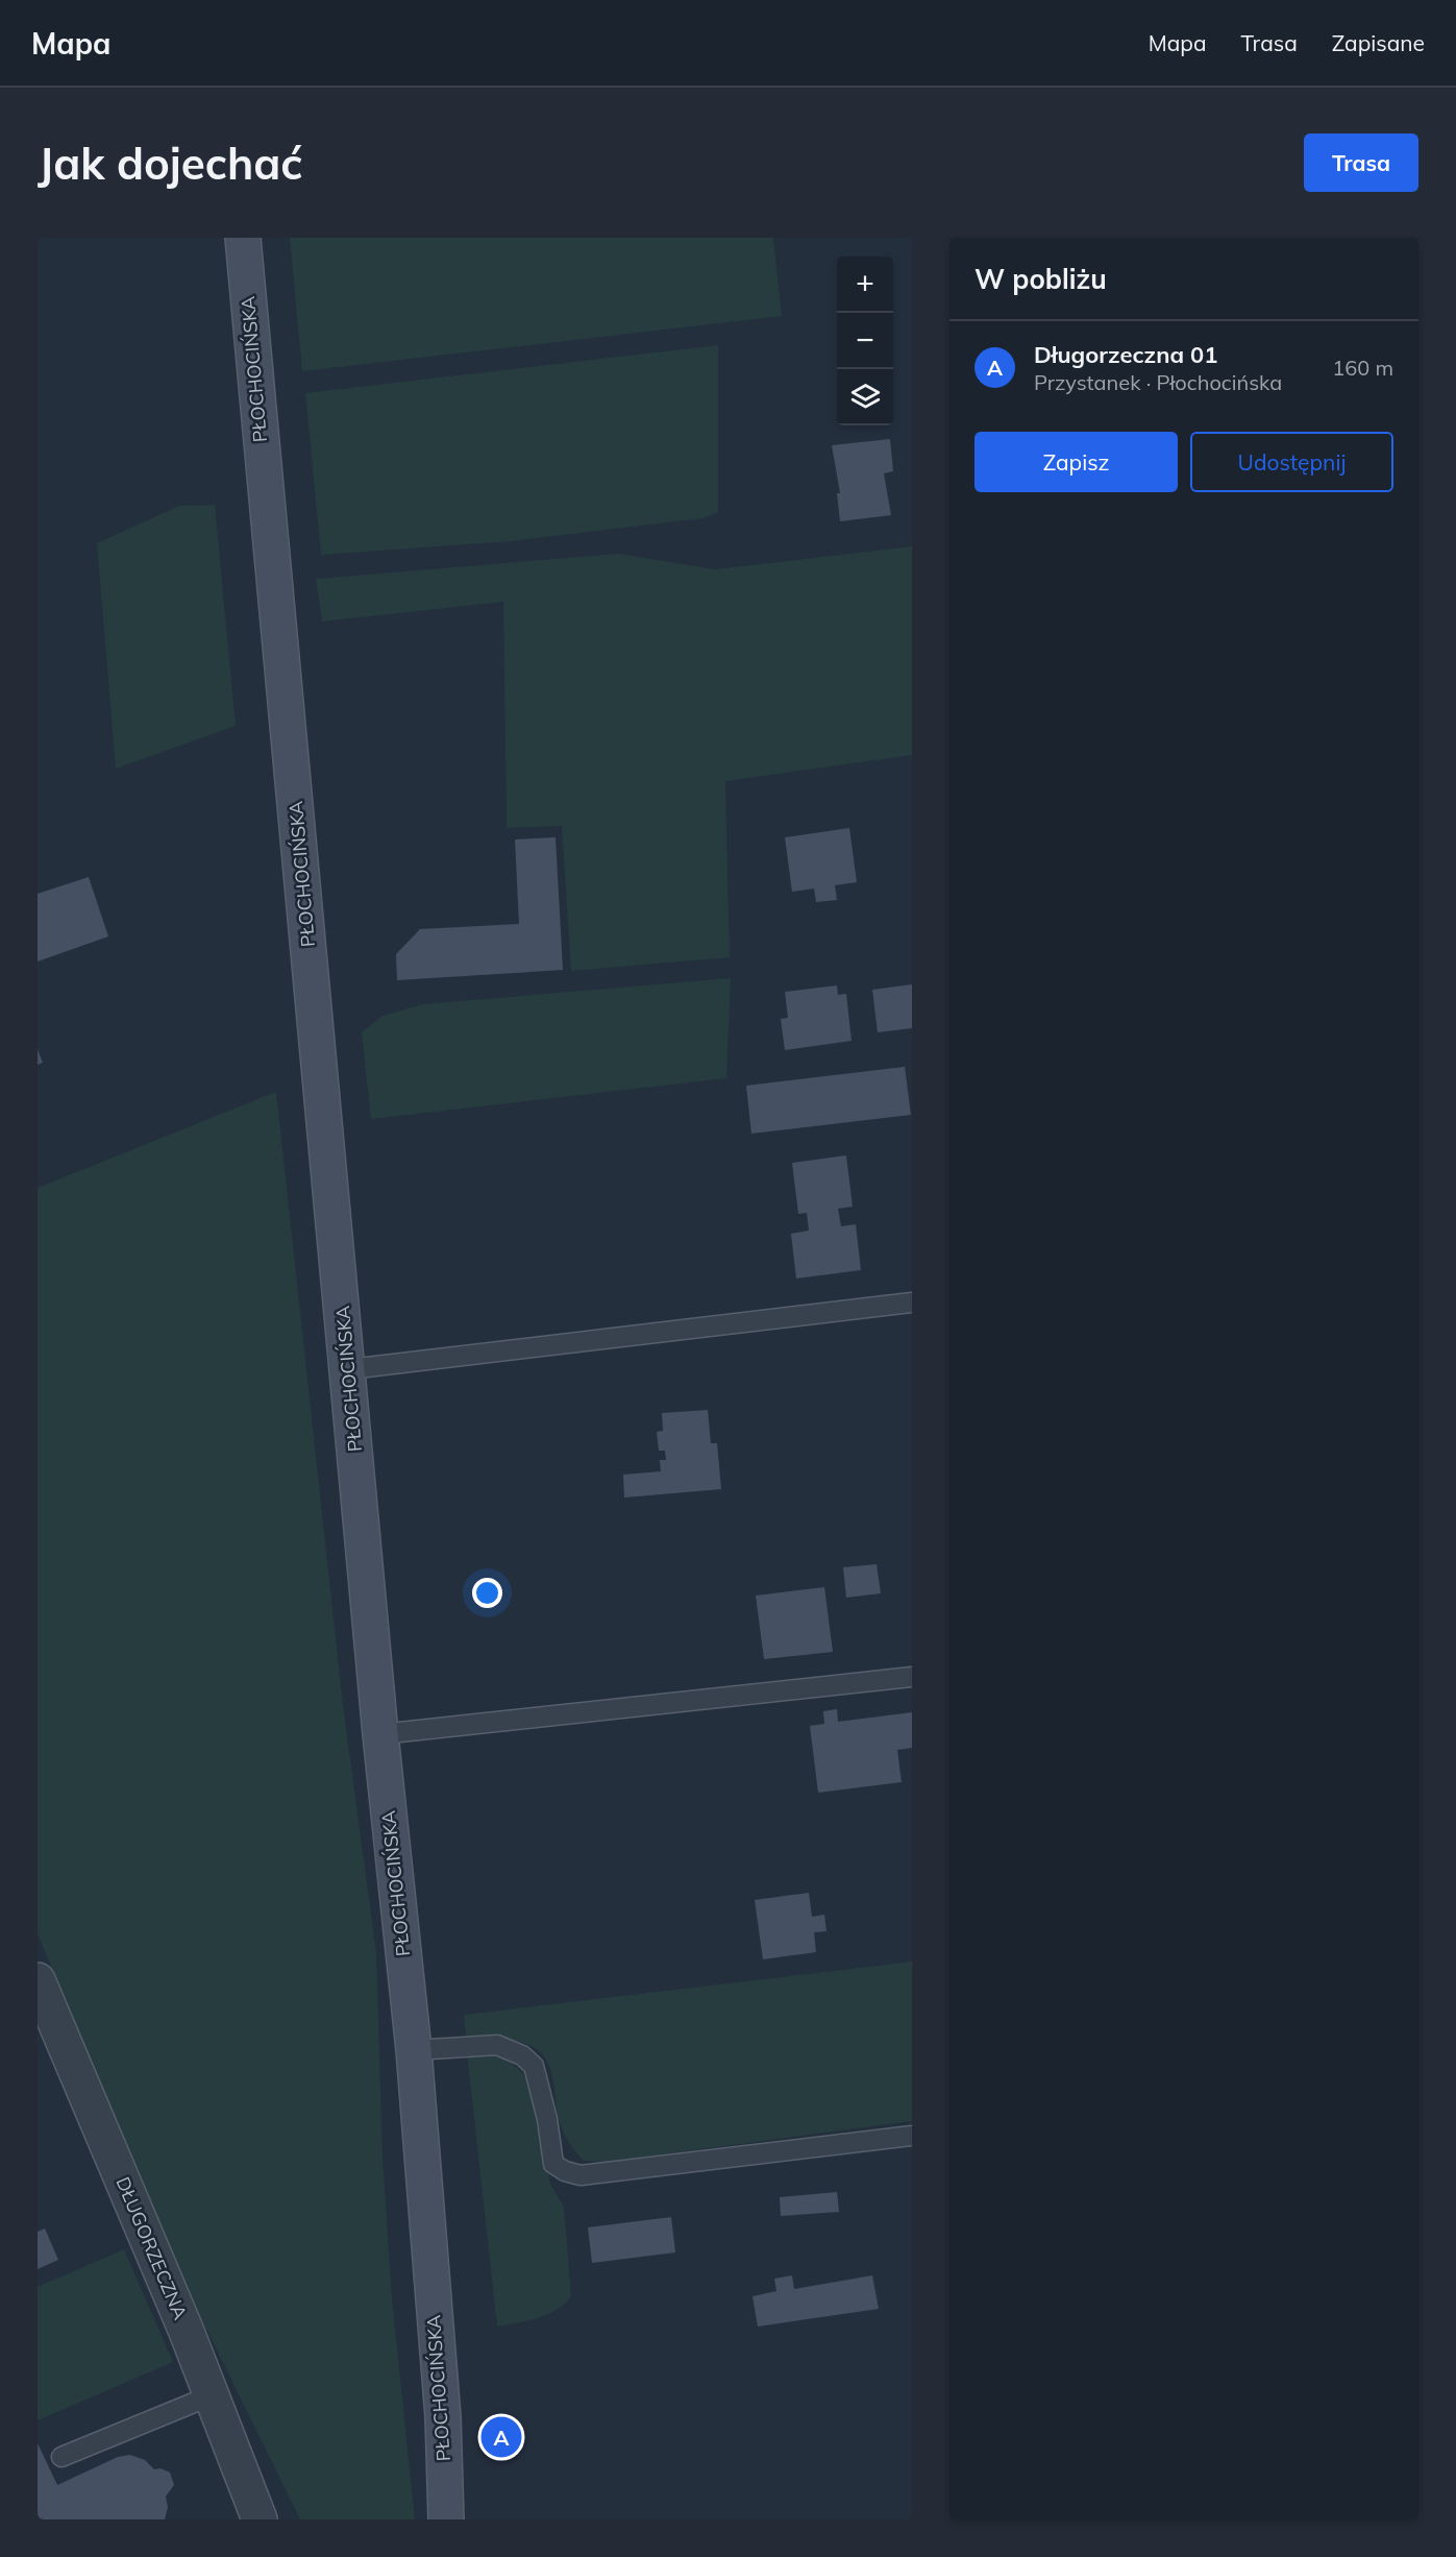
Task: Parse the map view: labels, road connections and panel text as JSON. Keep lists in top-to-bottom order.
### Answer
{
  "streets": {
    "main road": ["PŁOCHOCIŃSKA"],
    "street": ["DŁUGORZECZNA"]
  },
  "page": {
    "header": "Mapa",
    "nav": ["Mapa", "Trasa", "Zapisane"],
    "buttons": [
      "Trasa",
      ["Zapisz", "Udostępnij"]
    ],
    "title": "Jak dojechać",
    "heading": "W pobliżu",
    "map_buttons": ["+", "−"],
    "list": [
      {
        "mark": "A",
        "name": "Długorzeczna 01",
        "note": "Przystanek · Płochocińska",
        "value": "160 m"
      }
    ],
    "pins": "A"
  }
}
